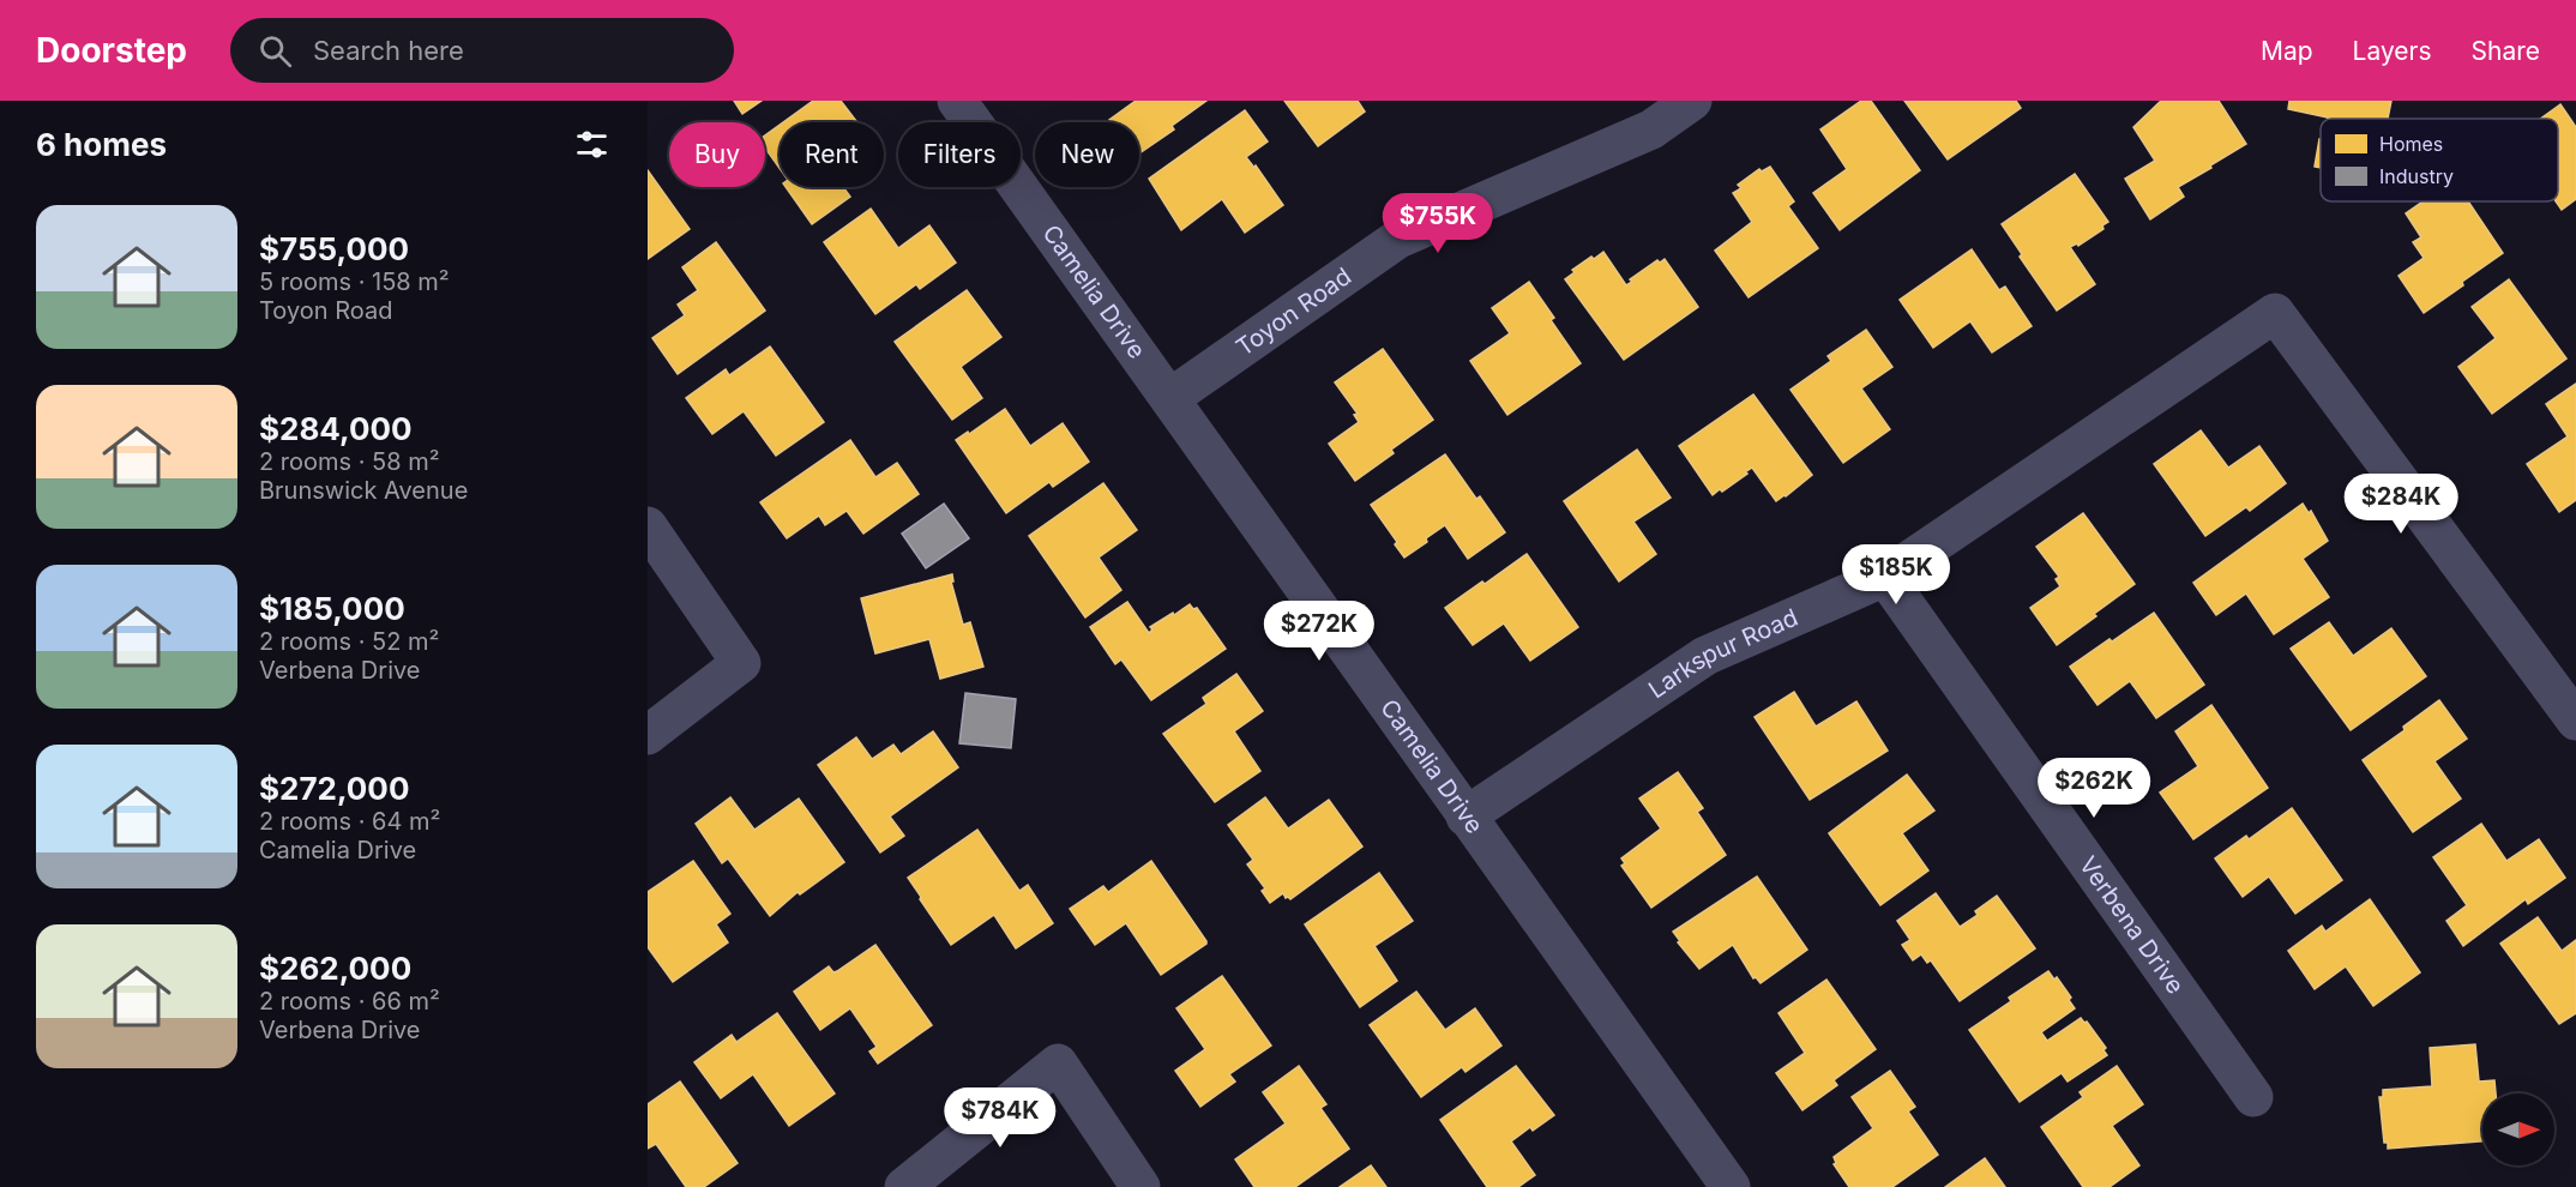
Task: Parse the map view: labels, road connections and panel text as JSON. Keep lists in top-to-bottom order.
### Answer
{
  "streets": {
    "street": [
      "Camelia Drive",
      "Toyon Road",
      "Larkspur Road",
      "Verbena Drive"
    ]
  },
  "crossings": [
    ["Camelia Drive", "Toyon Road"],
    ["Camelia Drive", "Larkspur Road"],
    ["Larkspur Road", "Verbena Drive"]
  ],
  "legend": ["Homes", "Industry"],
  "north": "right",
  "page": {
    "header": "Doorstep",
    "search": "Search here",
    "nav": ["Map", "Layers", "Share"],
    "heading": "6 homes",
    "chip": [
      "Buy",
      "Rent",
      "Filters",
      "New"
    ],
    "list": [
      {
        "name": "$755,000",
        "note": "5 rooms · 158 m² · Toyon Road"
      },
      {
        "name": "$284,000",
        "note": "2 rooms · 58 m² · Brunswick Avenue"
      },
      {
        "name": "$185,000",
        "note": "2 rooms · 52 m² · Verbena Drive"
      },
      {
        "name": "$272,000",
        "note": "2 rooms · 64 m² · Camelia Drive"
      },
      {
        "name": "$262,000",
        "note": "2 rooms · 66 m² · Verbena Drive"
      }
    ],
    "price": [
      "$755K",
      "$284K",
      "$185K",
      "$272K",
      "$262K",
      "$784K"
    ]
  }
}
